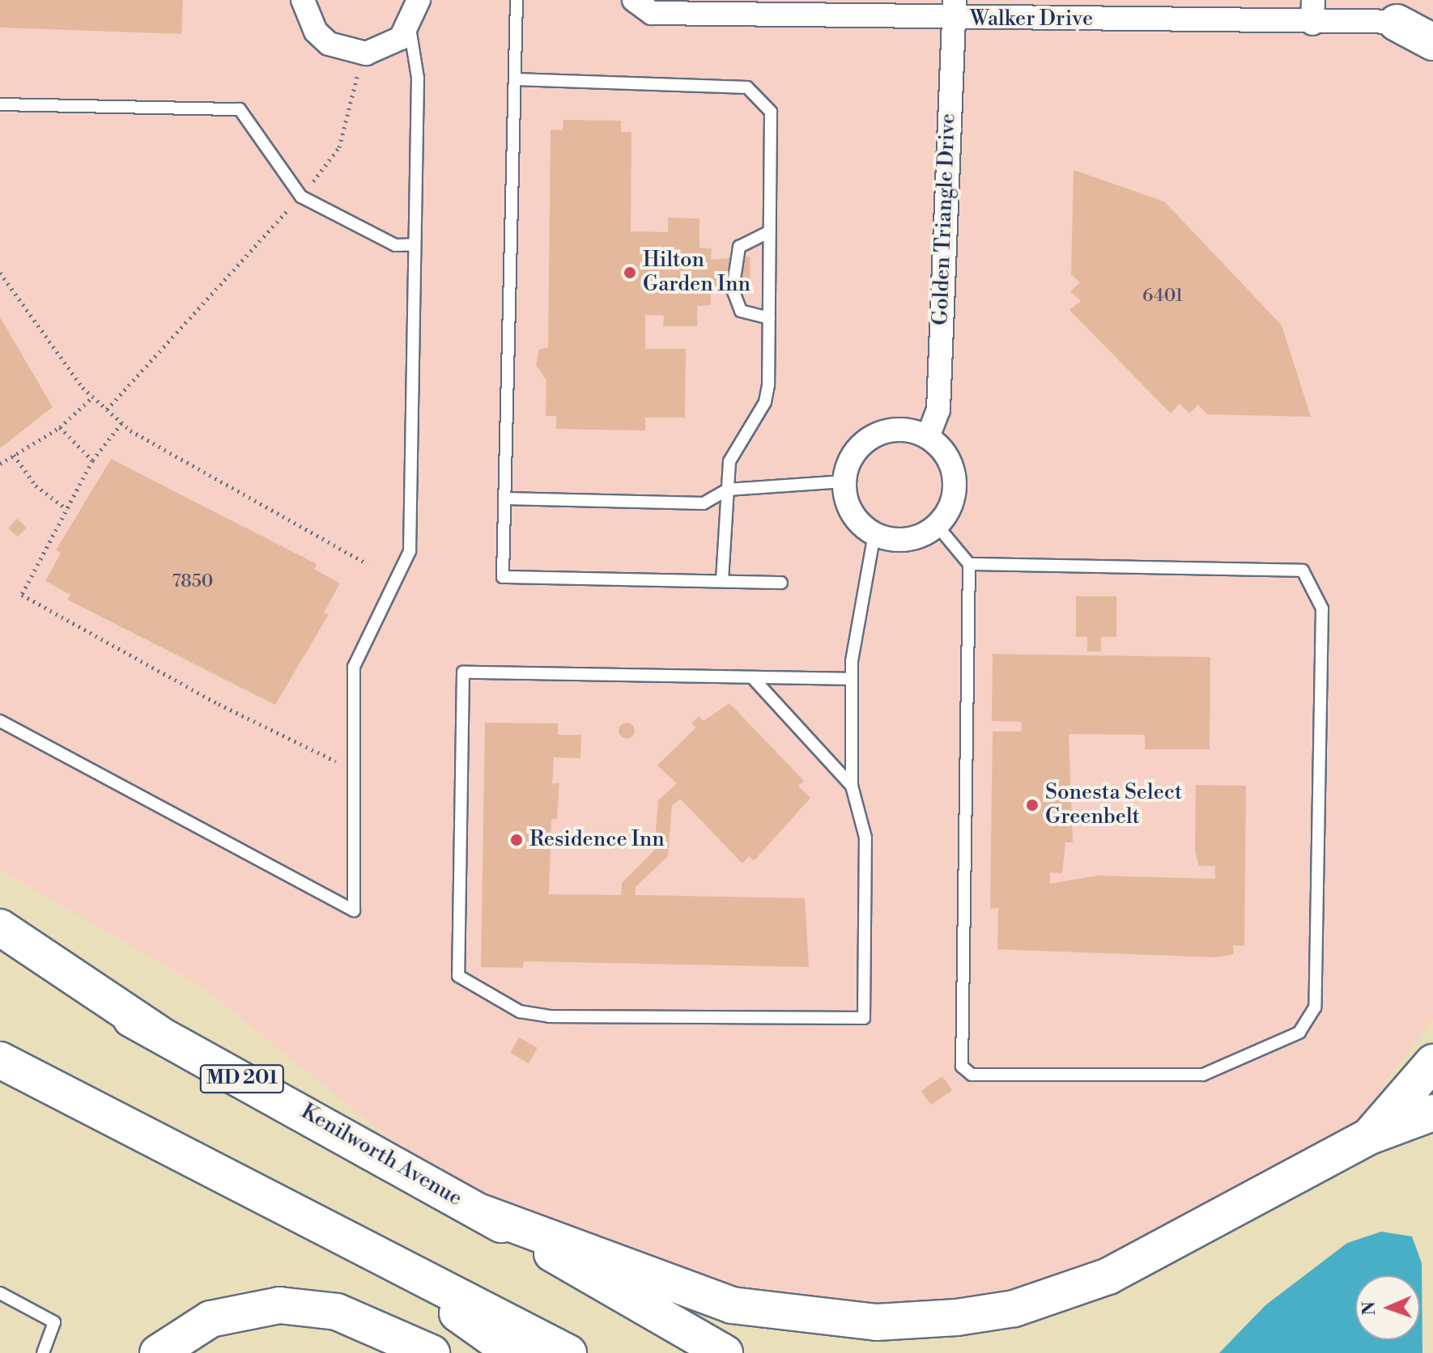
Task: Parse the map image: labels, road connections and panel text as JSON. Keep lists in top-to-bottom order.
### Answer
{
  "streets": {
    "main road": ["MD 201", "Kenilworth Avenue"],
    "street": ["Walker Drive", "Golden Triangle Drive"]
  },
  "crossings": [
    ["Walker Drive", "Golden Triangle Drive"]
  ],
  "places": ["Hilton Garden Inn", "Sonesta Select Greenbelt", "Residence Inn"],
  "house_numbers": ["6401", "7850"],
  "north": "left"
}
